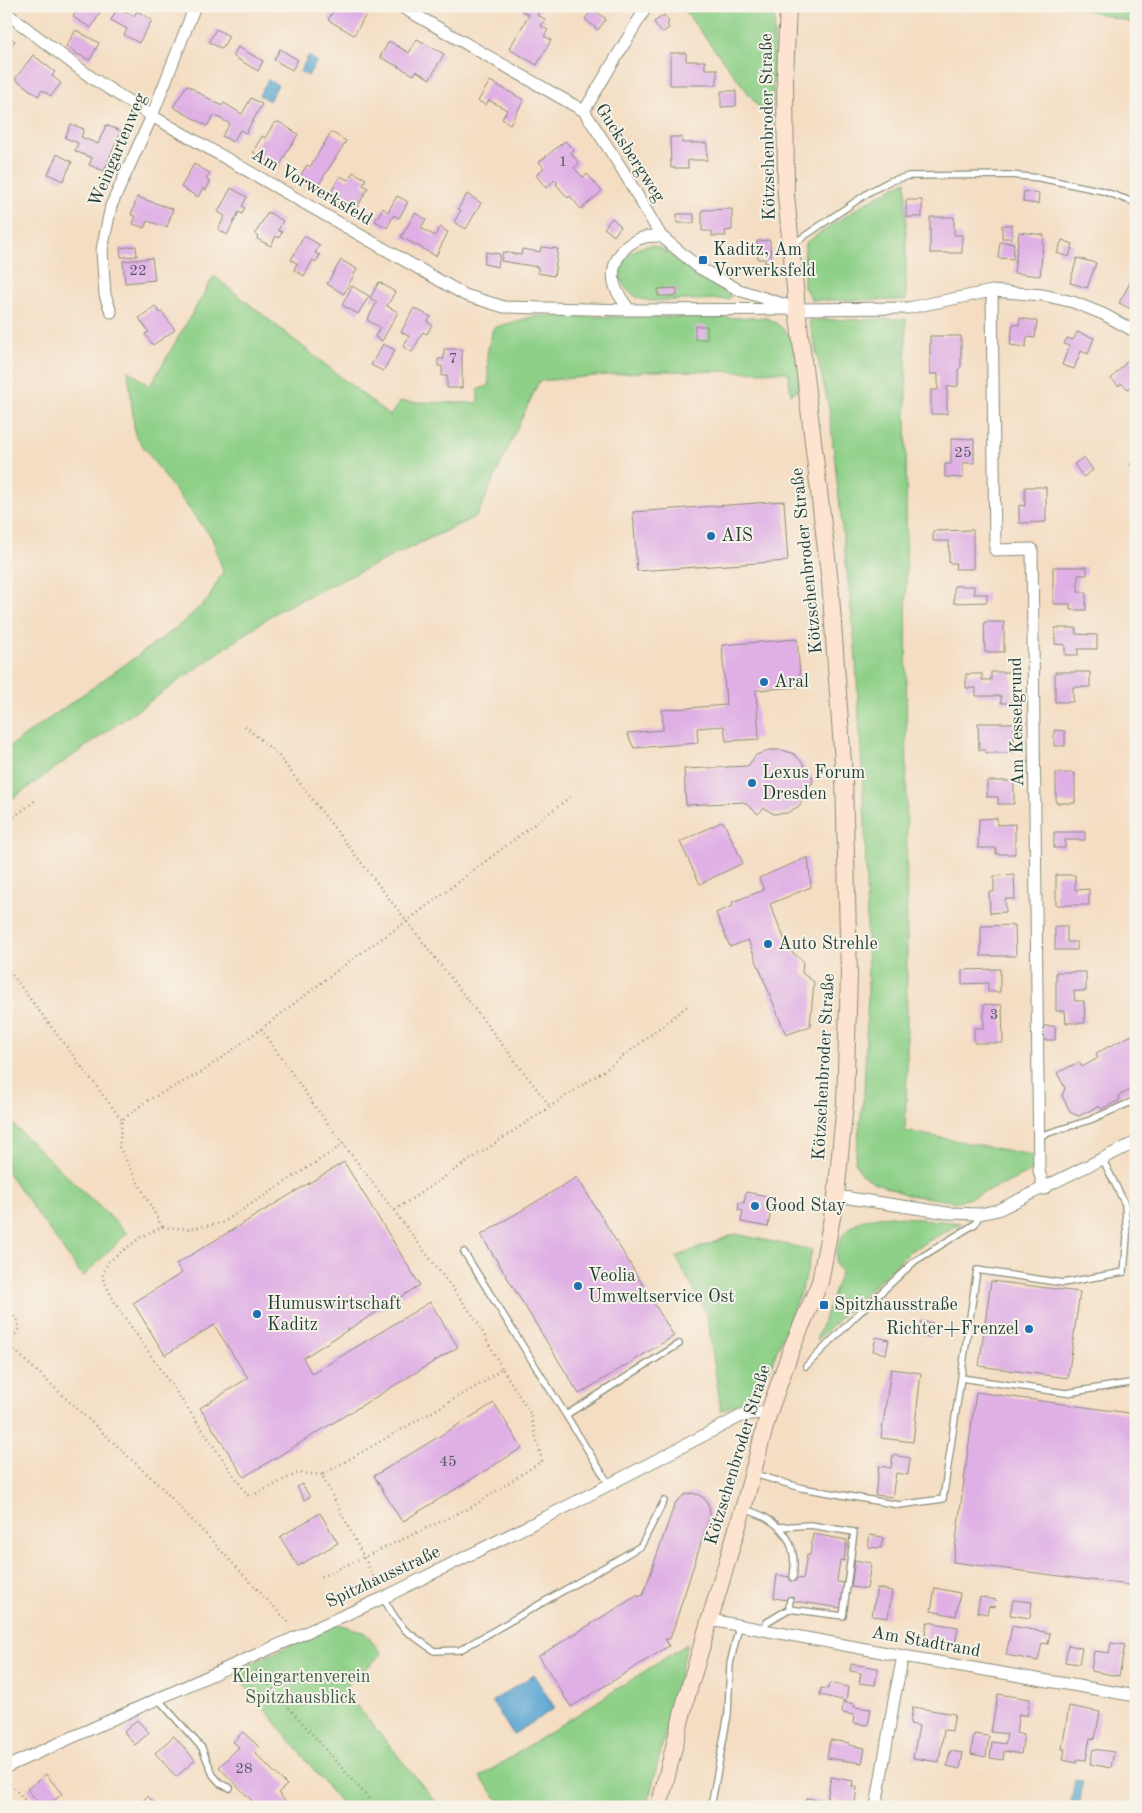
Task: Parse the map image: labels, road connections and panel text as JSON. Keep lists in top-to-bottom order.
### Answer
{
  "streets": {
    "street": [
      "Kötzschenbroder Straße",
      "Weingartenweg",
      "Gucksbergweg",
      "Am Vorwerksfeld",
      "Am Kesselgrund",
      "Spitzhausstraße",
      "Am Stadtrand"
    ]
  },
  "crossings": [
    ["Kötzschenbroder Straße", "Gucksbergweg"],
    ["Kötzschenbroder Straße", "Am Vorwerksfeld"],
    ["Kötzschenbroder Straße", "Spitzhausstraße"],
    ["Kötzschenbroder Straße", "Am Stadtrand"],
    ["Weingartenweg", "Am Vorwerksfeld"],
    ["Gucksbergweg", "Am Vorwerksfeld"],
    ["Am Vorwerksfeld", "Am Kesselgrund"]
  ],
  "parks": ["Kleingartenverein Spitzhausblick"],
  "places": {
    "transit": ["Kaditz, Am Vorwerksfeld", "Spitzhausstraße"],
    "other": [
      "AIS",
      "Aral",
      "Lexus Forum Dresden",
      "Auto Strehle",
      "Good Stay",
      "Veolia Umweltservice Ost",
      "Humuswirtschaft Kaditz",
      "Richter+Frenzel"
    ]
  },
  "house_numbers": [
    "1",
    "22",
    "7",
    "25",
    "3",
    "45",
    "28"
  ]
}
